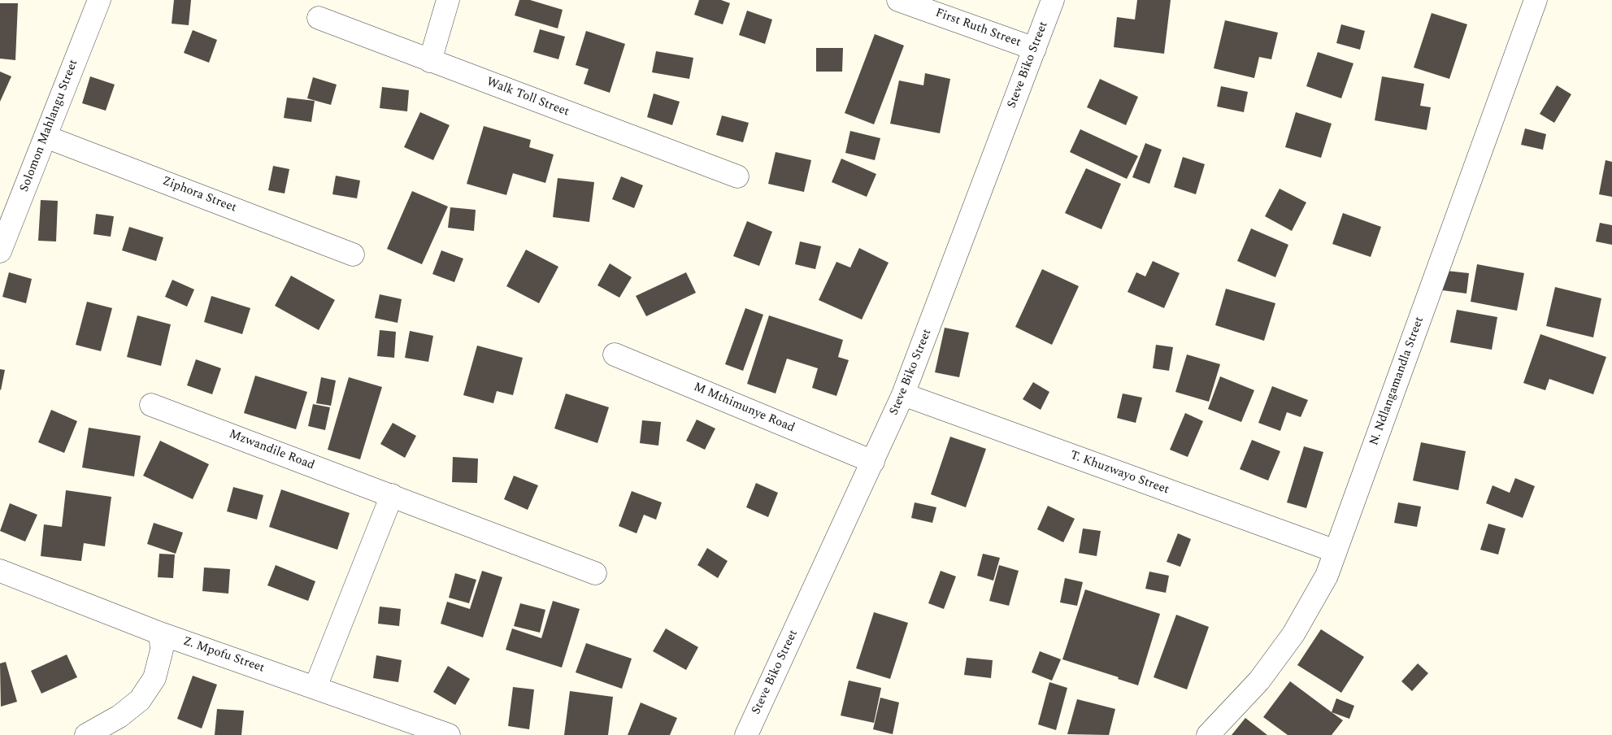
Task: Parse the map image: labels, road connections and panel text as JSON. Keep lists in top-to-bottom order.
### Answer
{
  "streets": {
    "street": [
      "First Ruth Street",
      "Steve Biko Street",
      "Walk Toll Street",
      "Solomon Mahlangu Street",
      "Ziphora Street",
      "N. Ndlangamandla Street",
      "M Mthimunye Road",
      "Mzwandile Road",
      "T. Khuzwayo Street",
      "Z. Mpofu Street"
    ]
  },
  "crossings": [
    ["First Ruth Street", "Steve Biko Street"],
    ["Steve Biko Street", "M Mthimunye Road"],
    ["Steve Biko Street", "T. Khuzwayo Street"],
    ["Solomon Mahlangu Street", "Ziphora Street"],
    ["N. Ndlangamandla Street", "T. Khuzwayo Street"]
  ]
}
